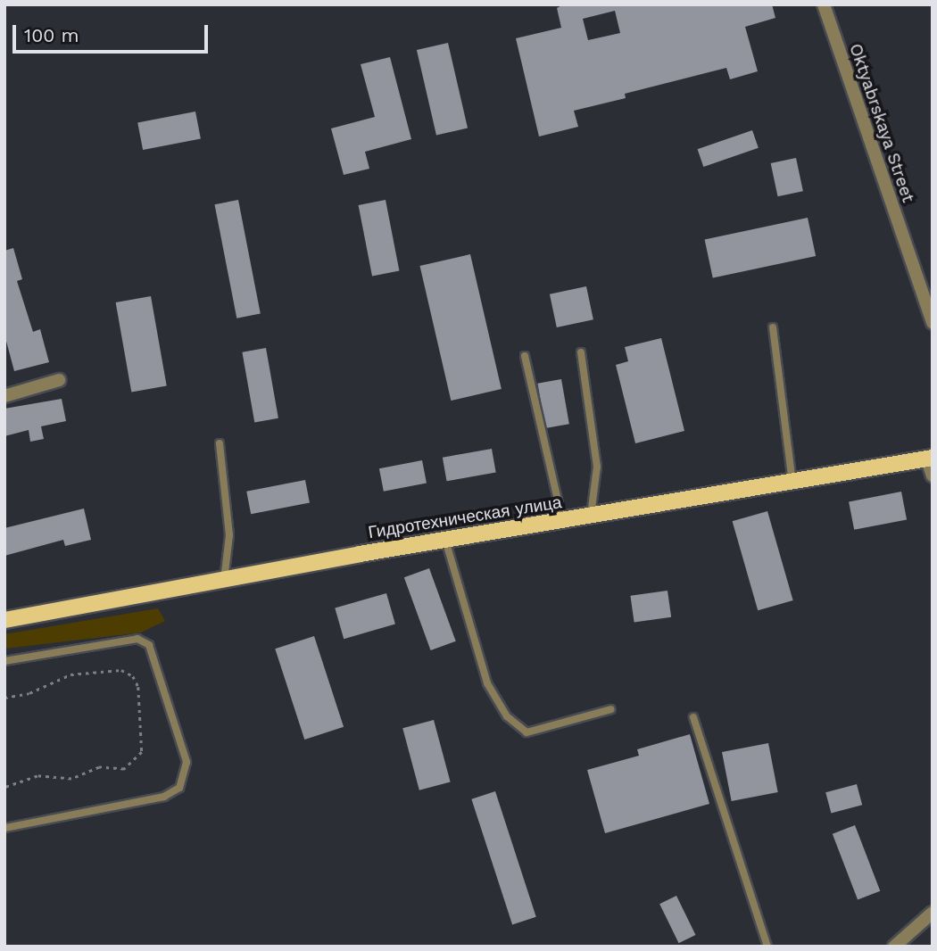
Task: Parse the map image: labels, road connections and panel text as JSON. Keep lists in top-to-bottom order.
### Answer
{
  "streets": {
    "main road": ["Гидротехническая улица"],
    "street": ["Oktyabrskaya Street"]
  },
  "scale_bar": "100 m"
}
